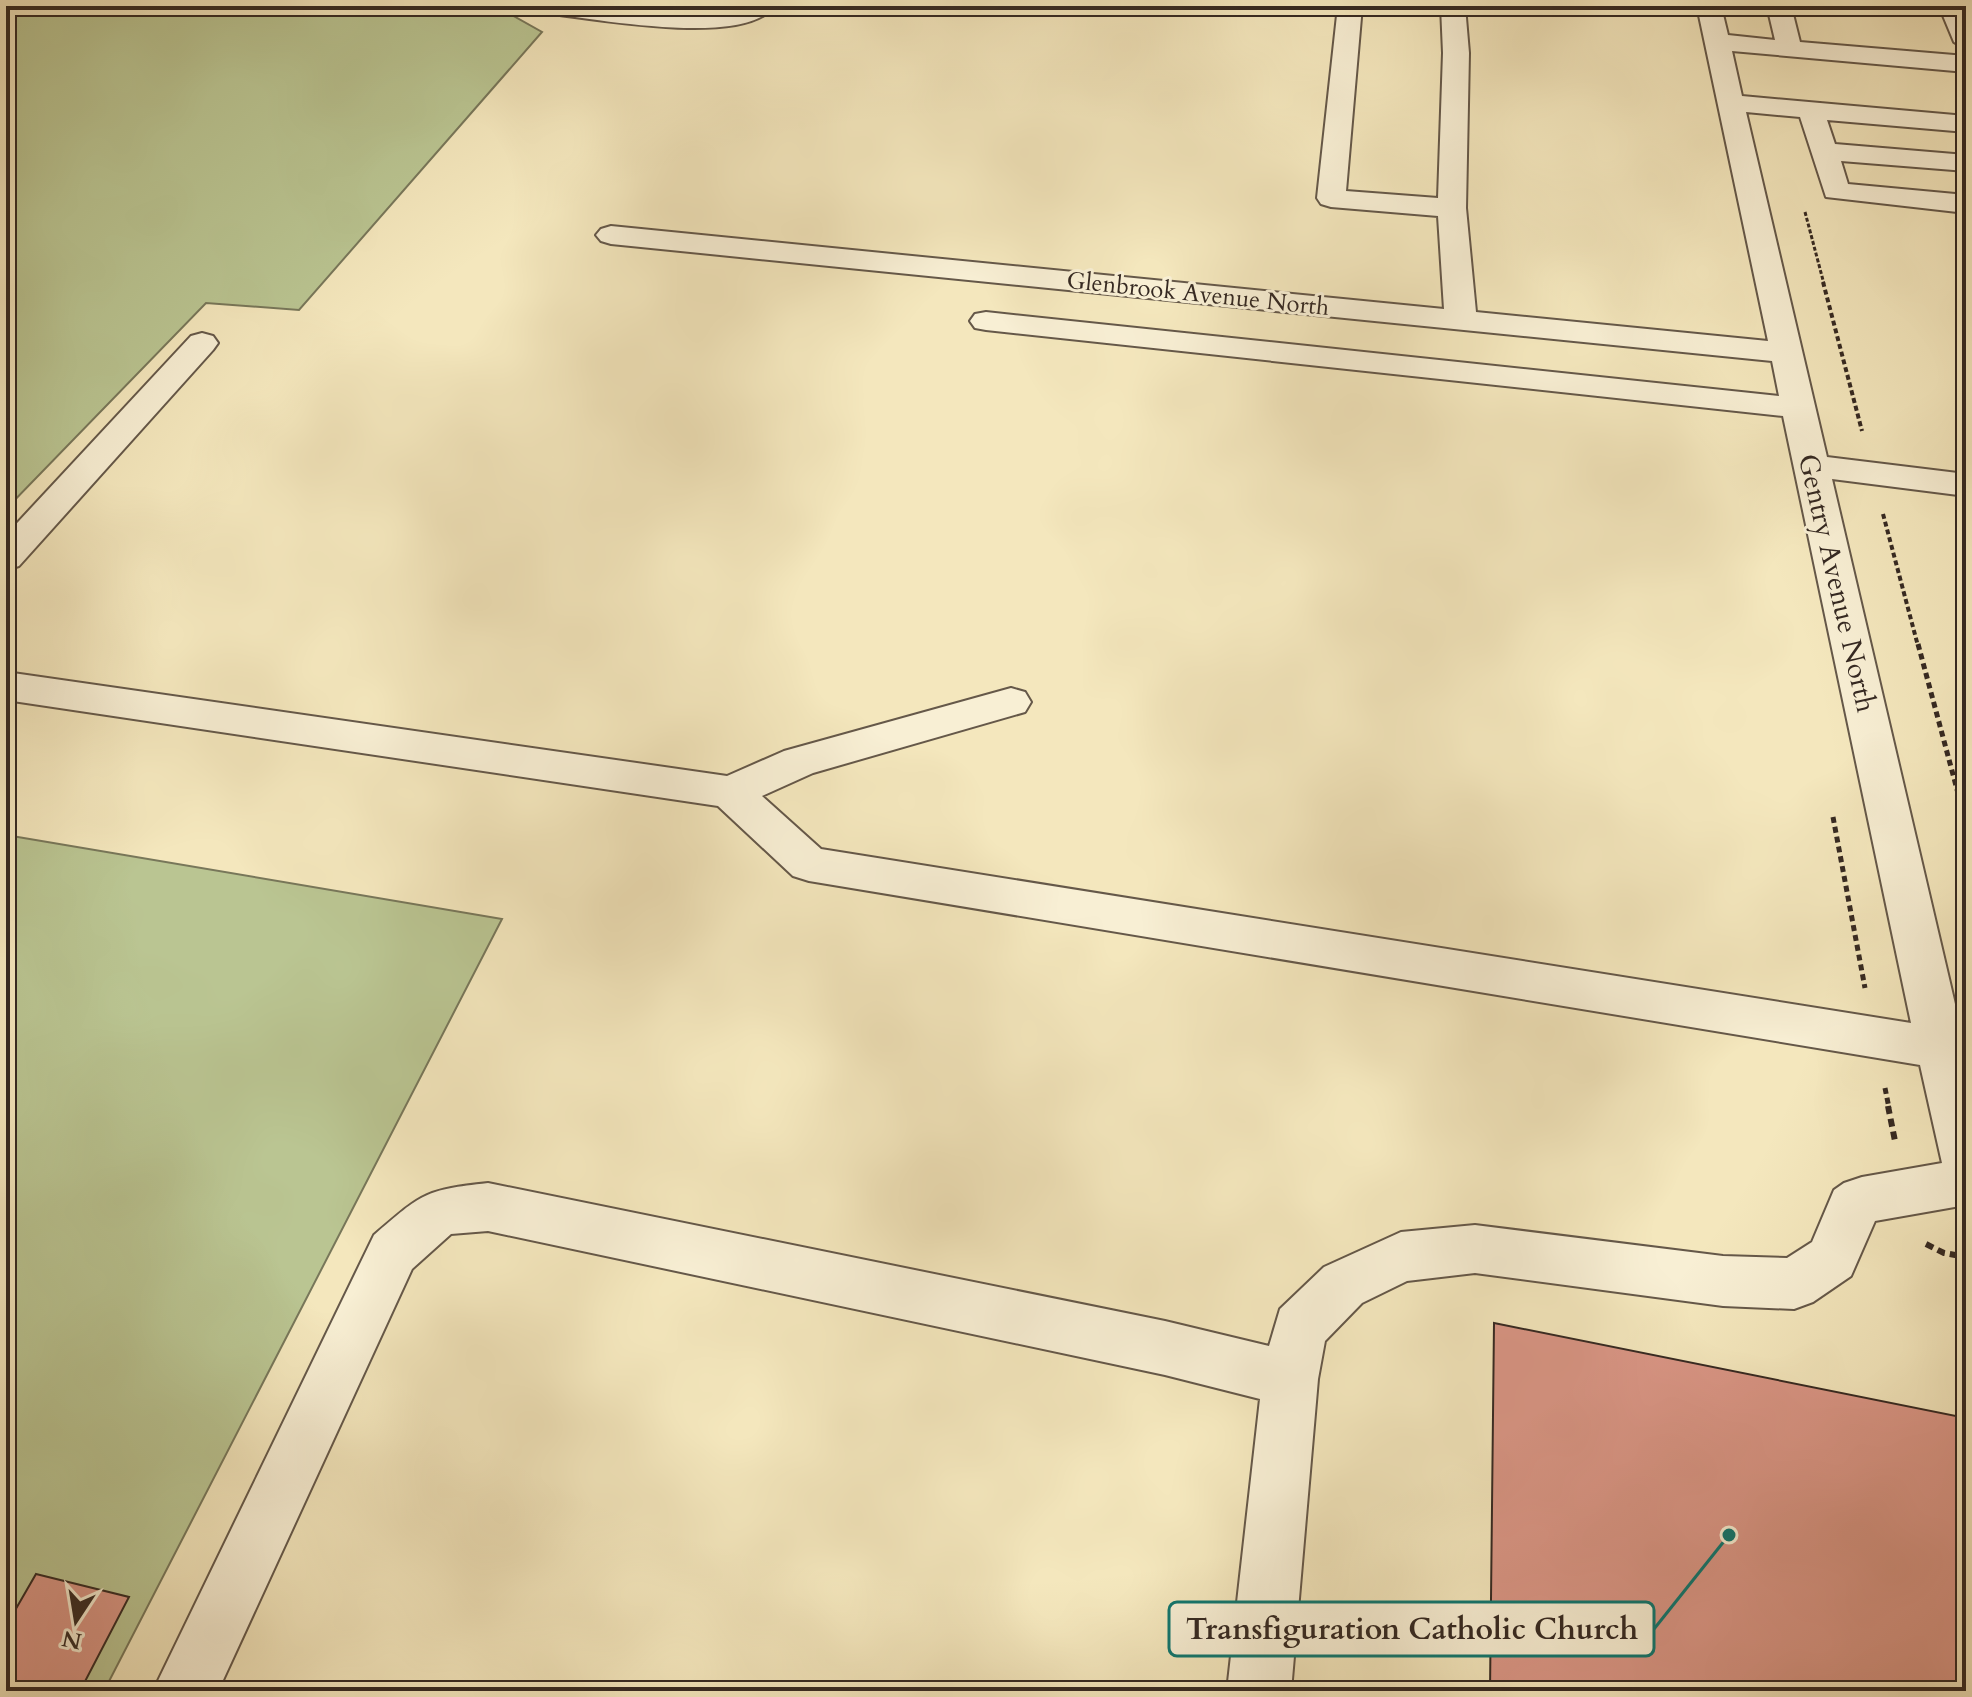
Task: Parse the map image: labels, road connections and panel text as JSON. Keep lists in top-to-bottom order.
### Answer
{
  "streets": {
    "street": ["Glenbrook Avenue North", "Gentry Avenue North"]
  },
  "crossings": [
    ["Glenbrook Avenue North", "Gentry Avenue North"]
  ],
  "places": ["Transfiguration Catholic Church"],
  "north": "bottom"
}
